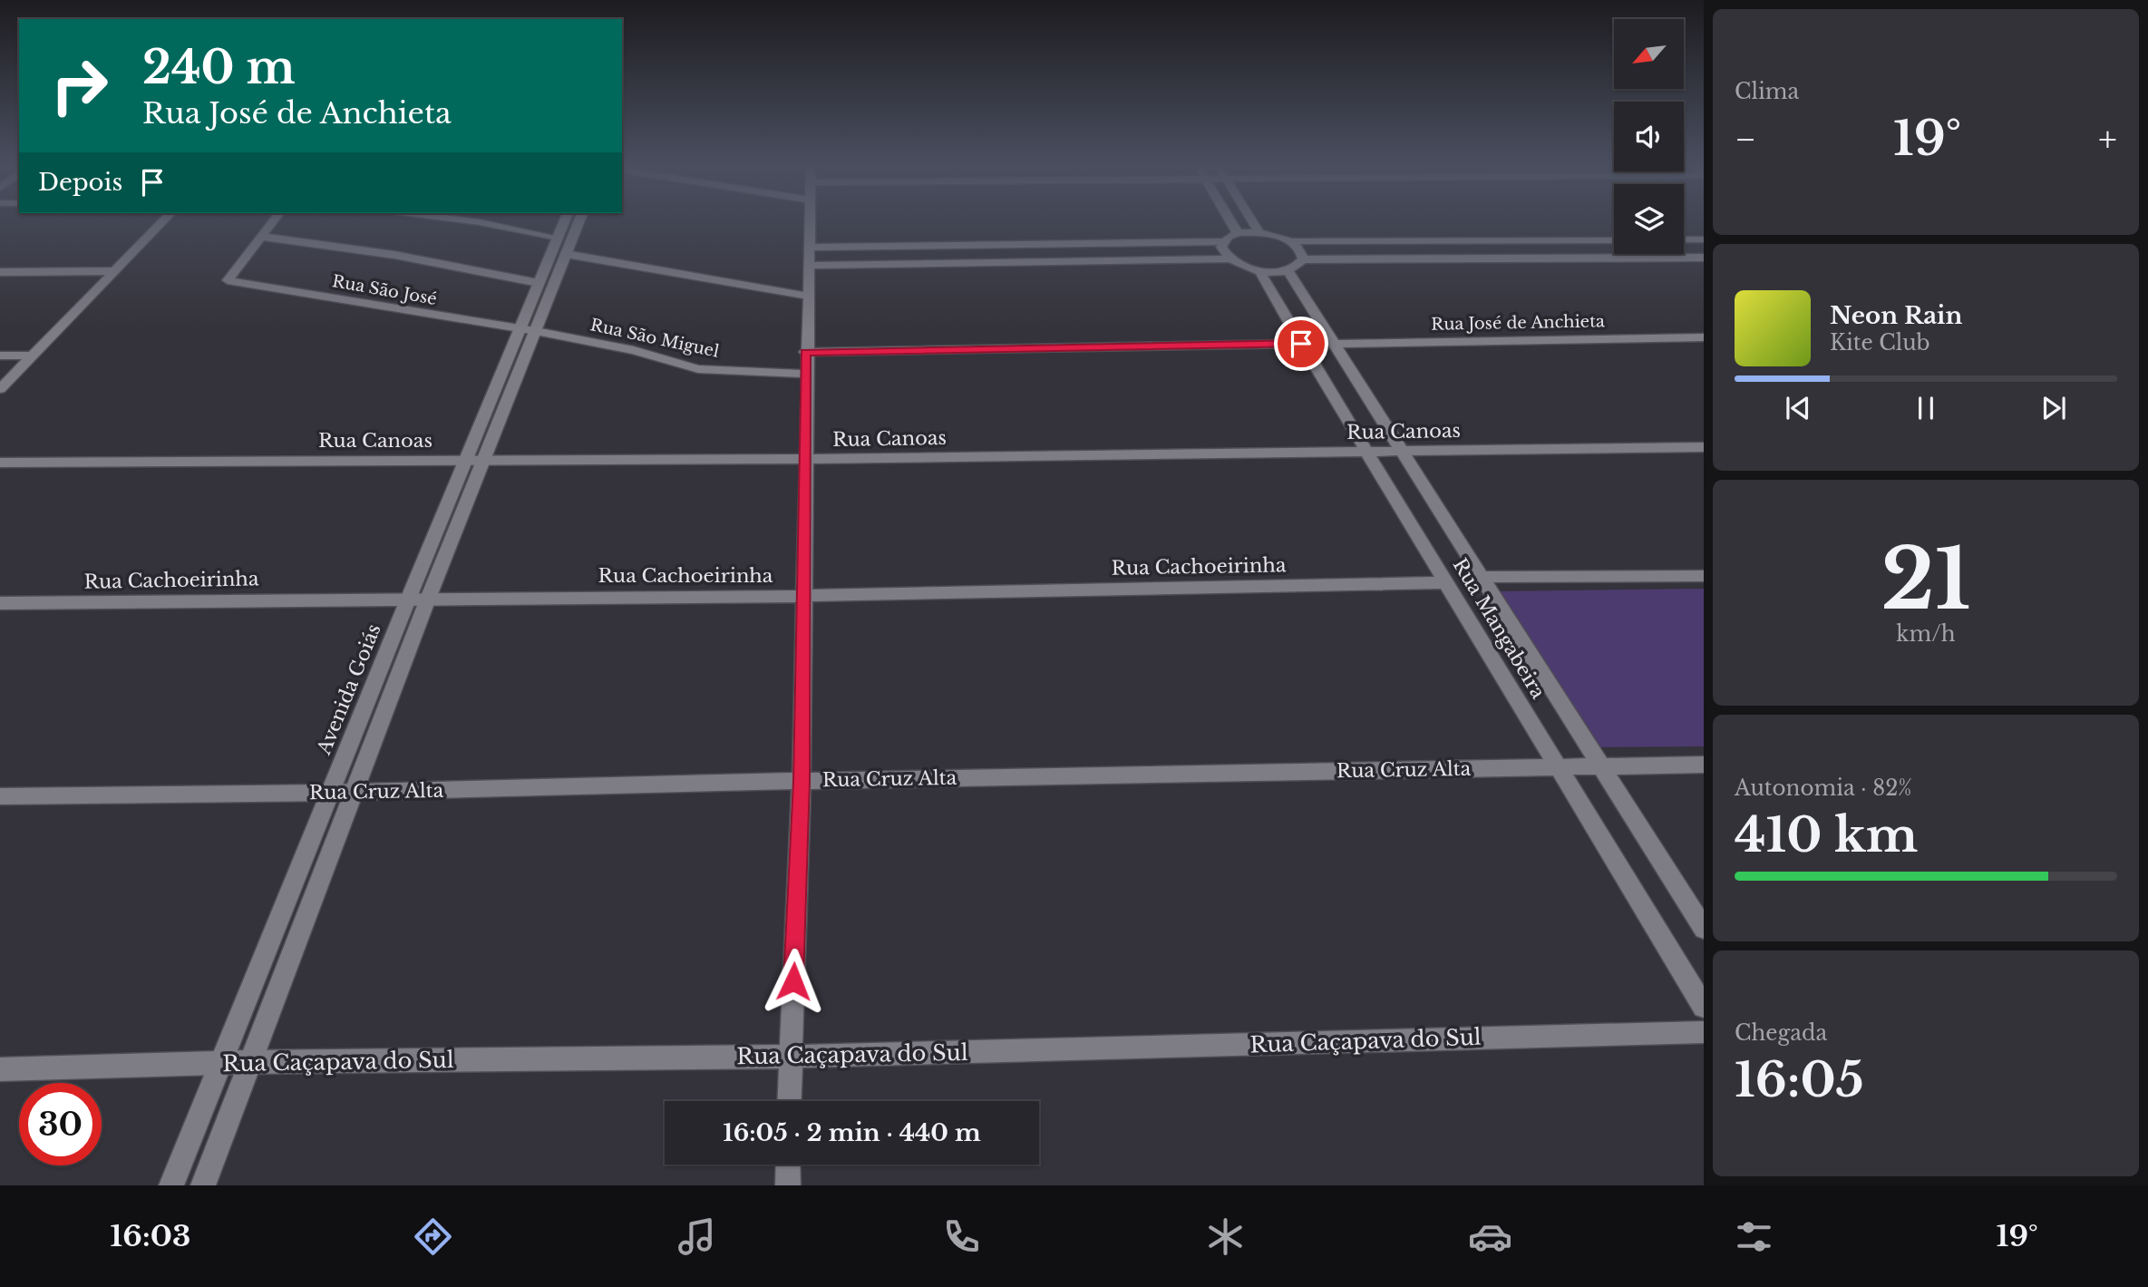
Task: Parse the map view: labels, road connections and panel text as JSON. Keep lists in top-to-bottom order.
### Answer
{
  "streets": {
    "street": [
      "Rua São José",
      "Rua José de Anchieta",
      "Rua São Miguel",
      "Rua Canoas",
      "Rua Cachoeirinha",
      "Rua Mangabeira",
      "Avenida Goiás",
      "Rua Cruz Alta",
      "Rua Caçapava do Sul"
    ]
  },
  "crossings": [
    ["Rua São José", "Rua São Miguel"],
    ["Rua São José", "Avenida Goiás"],
    ["Rua José de Anchieta", "Rua Mangabeira"],
    ["Rua São Miguel", "Avenida Goiás"],
    ["Rua Canoas", "Rua Mangabeira"],
    ["Rua Canoas", "Avenida Goiás"],
    ["Rua Cachoeirinha", "Rua Mangabeira"],
    ["Rua Cachoeirinha", "Avenida Goiás"],
    ["Rua Mangabeira", "Rua Cruz Alta"],
    ["Avenida Goiás", "Rua Cruz Alta"],
    ["Avenida Goiás", "Rua Caçapava do Sul"]
  ],
  "north": "bottom left",
  "page": {
    "tile": [
      "Clima",
      ["21", "km/h"],
      ["Autonomia · 82%", "410 km"],
      ["Chegada", "16:05"]
    ],
    "turn": ["240 m", "Rua José de Anchieta"],
    "heat": ["−", "19°", "+"],
    "then": "Depois",
    "song": ["Neon Rain", "Kite Club"],
    "limit": "30",
    "trip": "16:05 · 2 min · 440 m",
    "tabs": ["16:03", "19°"]
  }
}
